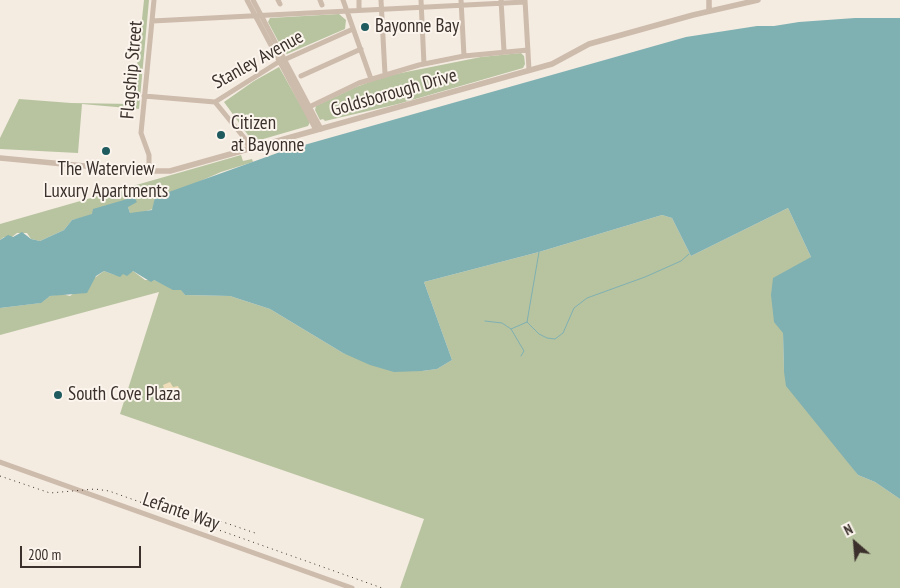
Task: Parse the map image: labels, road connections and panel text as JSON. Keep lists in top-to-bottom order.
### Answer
{
  "streets": {
    "street": [
      "Stanley Avenue",
      "Flagship Street",
      "Goldsborough Drive",
      "Lefante Way"
    ]
  },
  "crossings": [
    ["Stanley Avenue", "Flagship Street"],
    ["Flagship Street", "Goldsborough Drive"]
  ],
  "places": [
    "Bayonne Bay",
    "Citizen at Bayonne",
    "The Waterview Luxury Apartments",
    "South Cove Plaza"
  ],
  "scale_bar": "200 m",
  "north": "top left"
}
